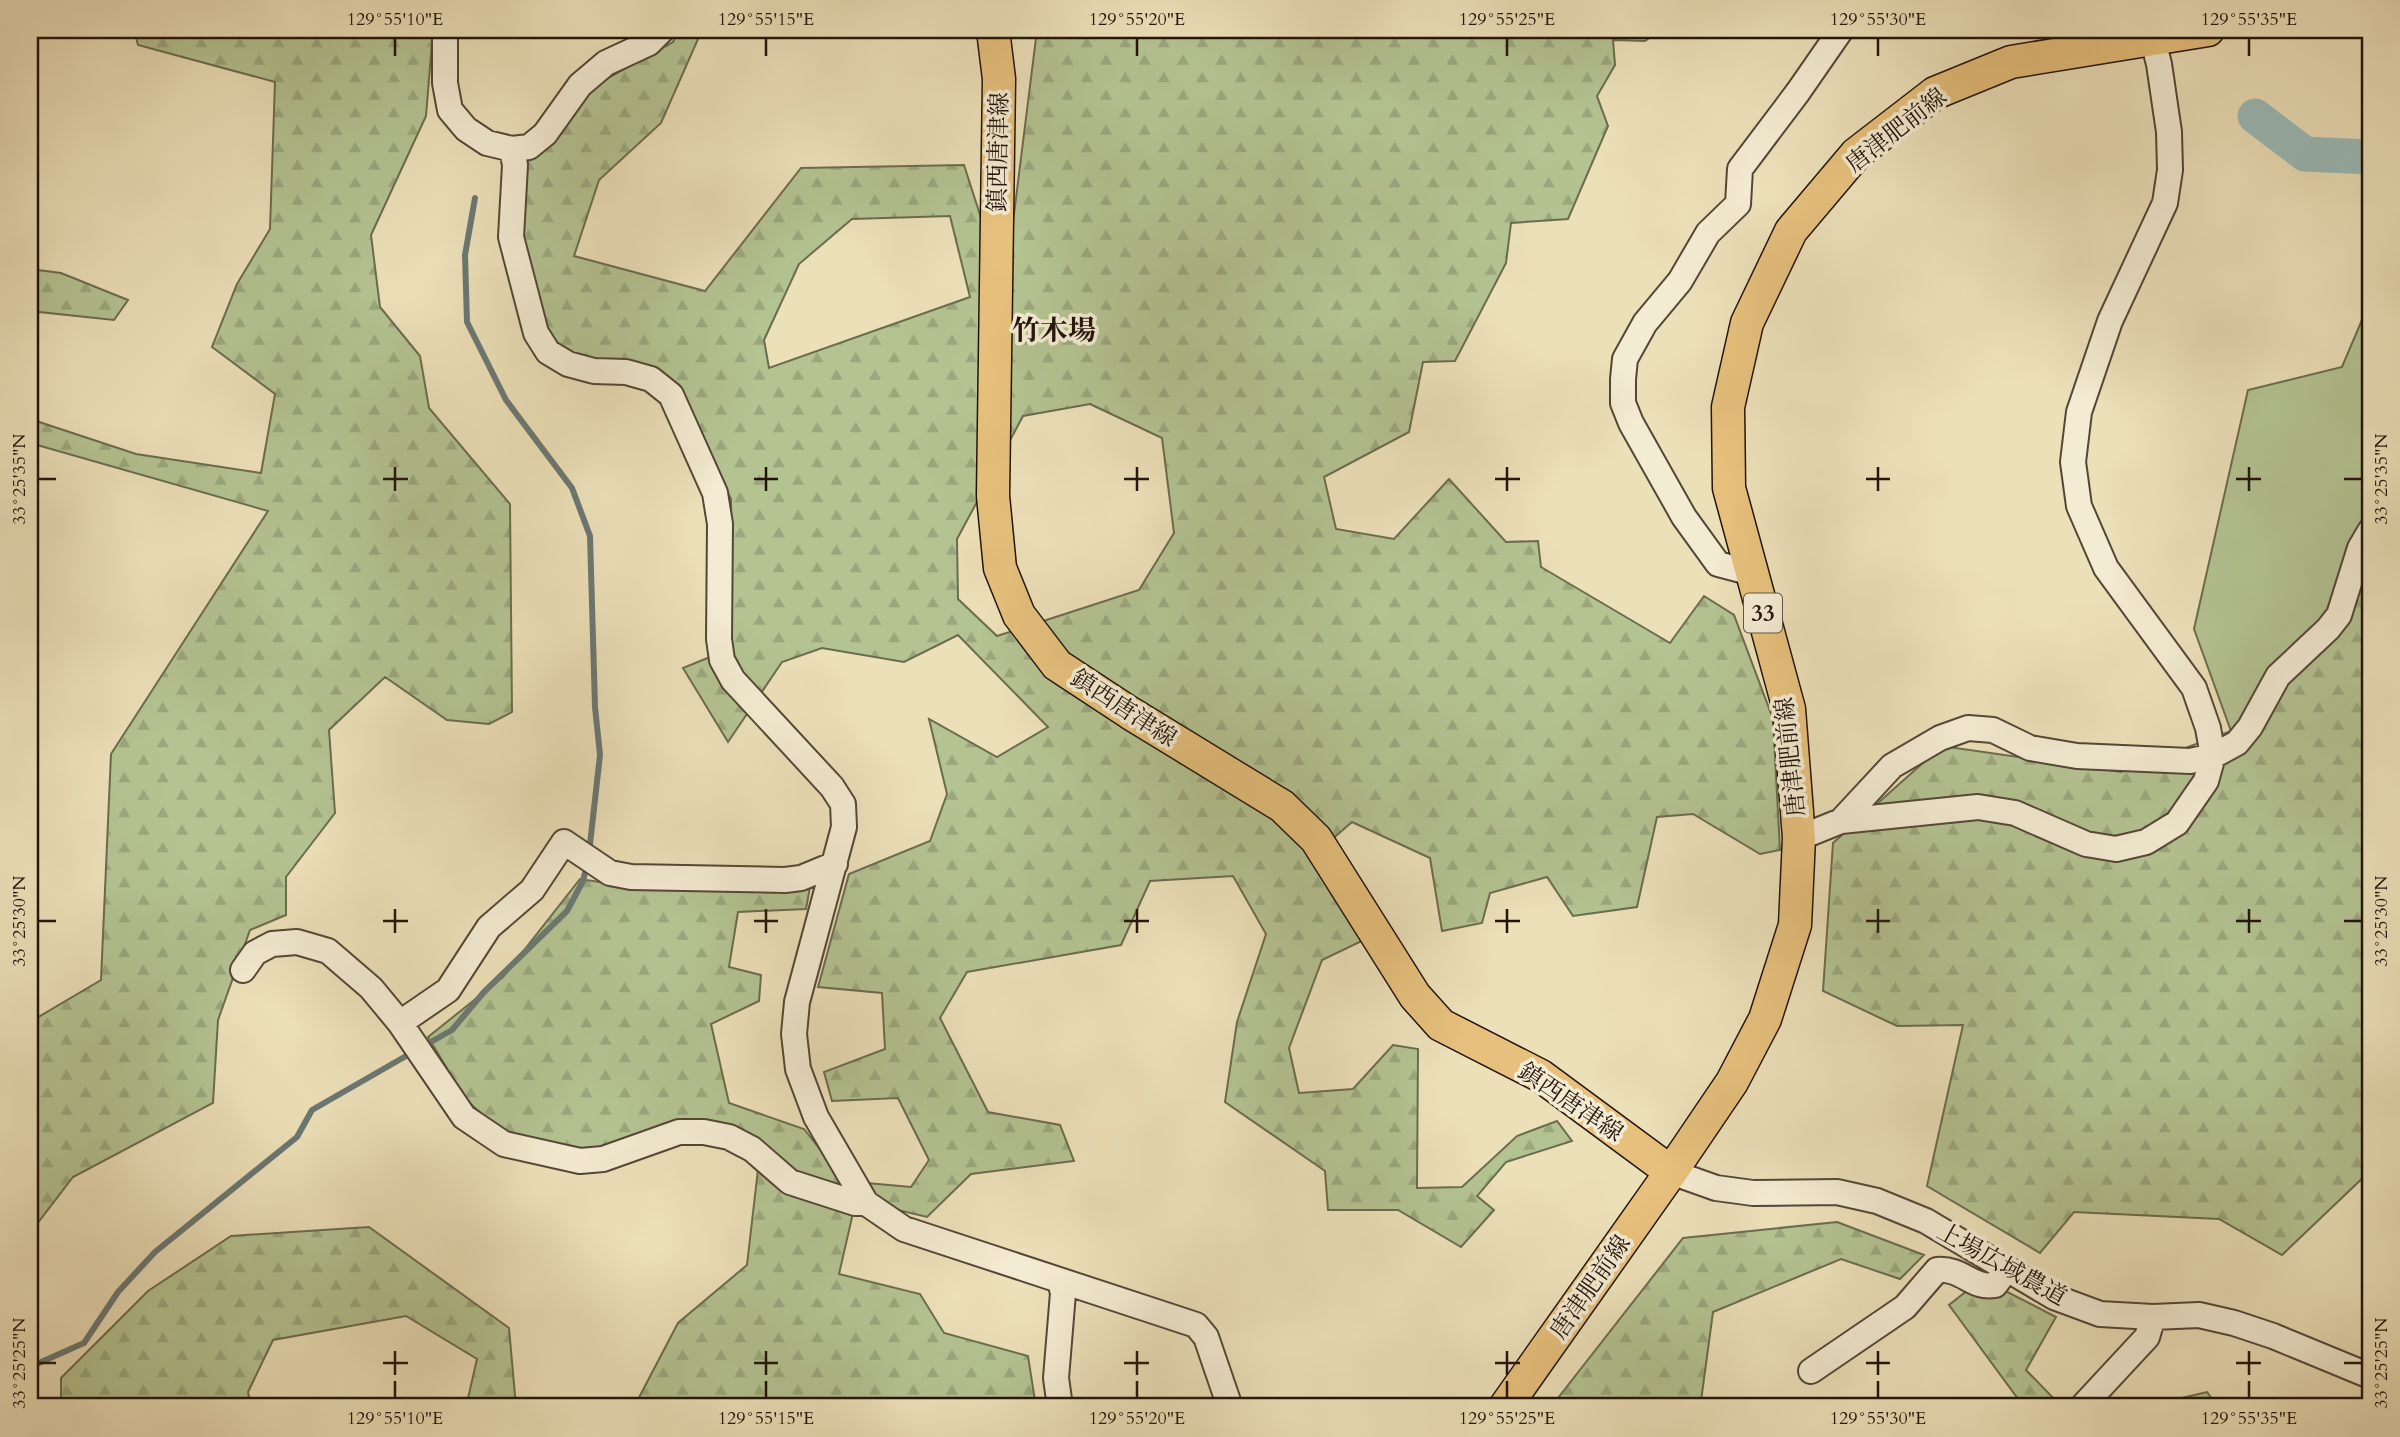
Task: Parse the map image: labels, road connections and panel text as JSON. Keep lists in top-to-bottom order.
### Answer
{
  "streets": {
    "main road": ["唐津肥前線", "鎮西唐津線", "33"],
    "street": ["上場広域農道"]
  },
  "crossings": [
    ["唐津肥前線", "鎮西唐津線"],
    ["唐津肥前線", "上場広域農道"],
    ["鎮西唐津線", "上場広域農道"]
  ],
  "districts": ["竹木場"],
  "coordinates": [
    "129°55'10\"E",
    "129°55'15\"E",
    "129°55'20\"E",
    "129°55'25\"E",
    "129°55'30\"E",
    "129°55'35\"E",
    "33°25'35\"N",
    "33°25'30\"N",
    "33°25'25\"N"
  ]
}
